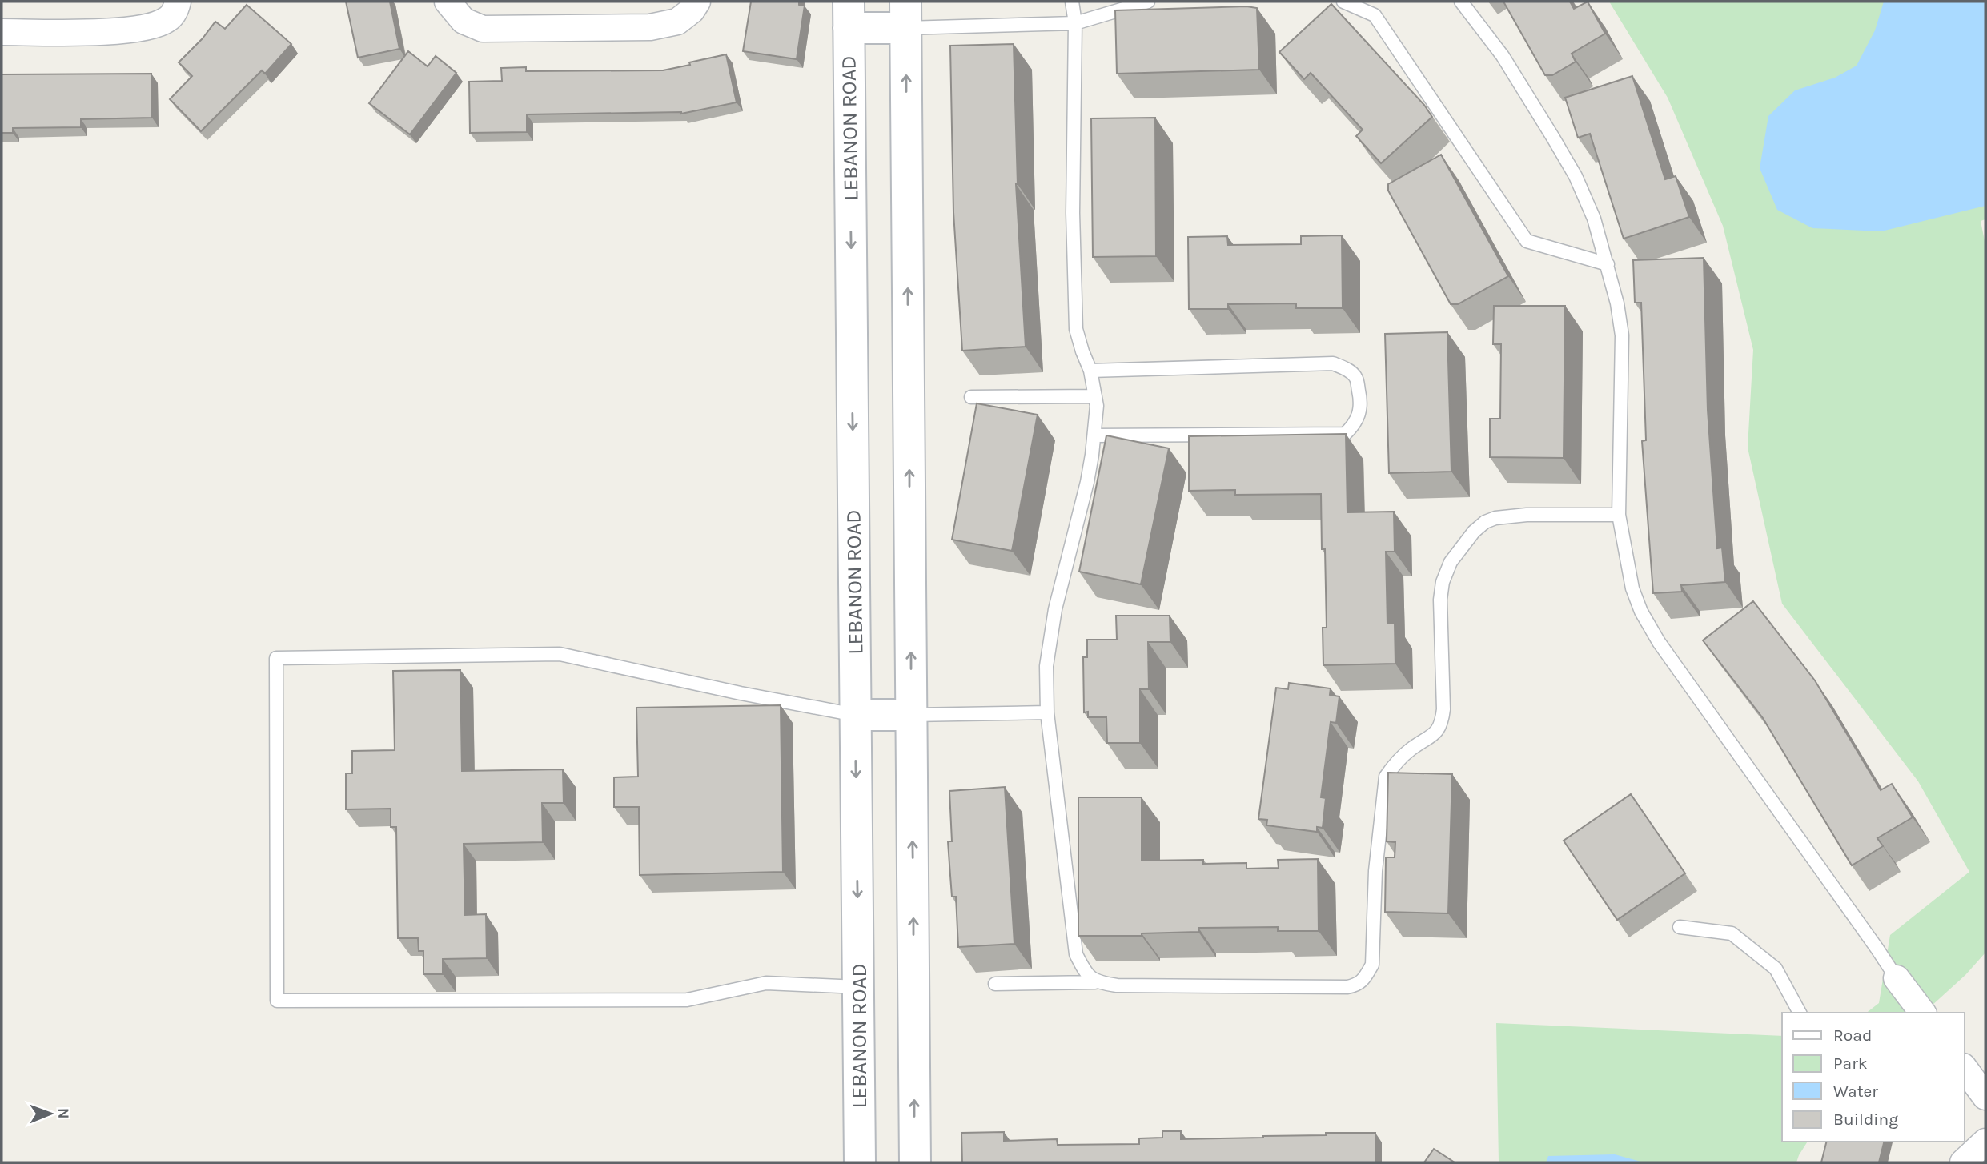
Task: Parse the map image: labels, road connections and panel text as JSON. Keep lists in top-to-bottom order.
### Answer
{
  "streets": {
    "main road": ["LEBANON ROAD"]
  },
  "legend": [
    "Road",
    "Park",
    "Water",
    "Building"
  ],
  "north": "right"
}
